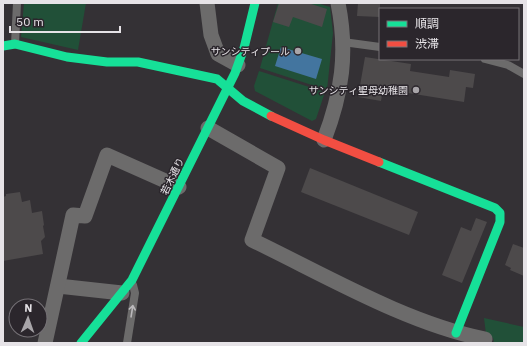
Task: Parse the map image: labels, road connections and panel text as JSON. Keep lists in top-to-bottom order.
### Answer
{
  "streets": {
    "street": ["若木通り"]
  },
  "places": ["サンシティプール", "サンシティ聖母幼稚園"],
  "legend": ["順調", "渋滞"],
  "scale_bar": "50 m",
  "north": "top"
}
